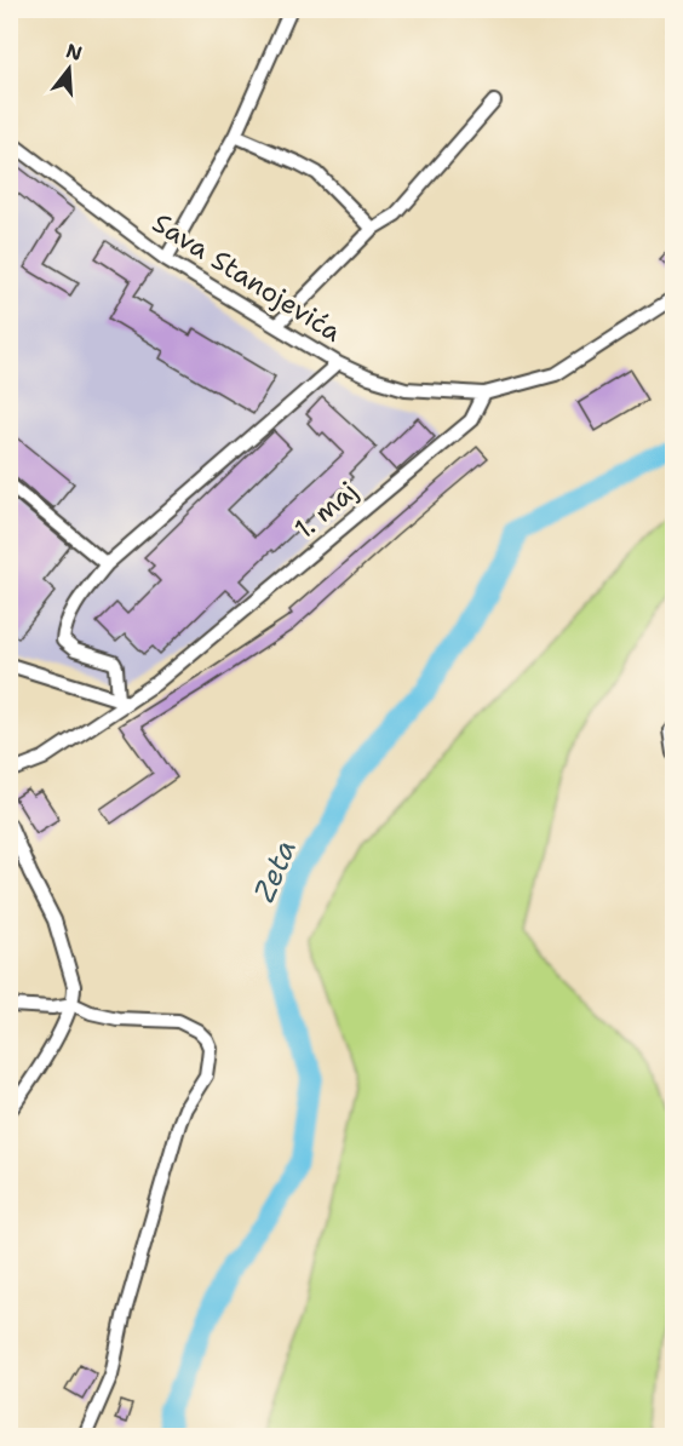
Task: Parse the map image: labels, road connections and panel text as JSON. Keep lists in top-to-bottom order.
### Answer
{
  "streets": {
    "street": ["Sava Stanojevića", "1. maj"]
  },
  "crossings": [
    ["Sava Stanojevića", "1. maj"]
  ],
  "water": ["Zeta"],
  "north": "top"
}
